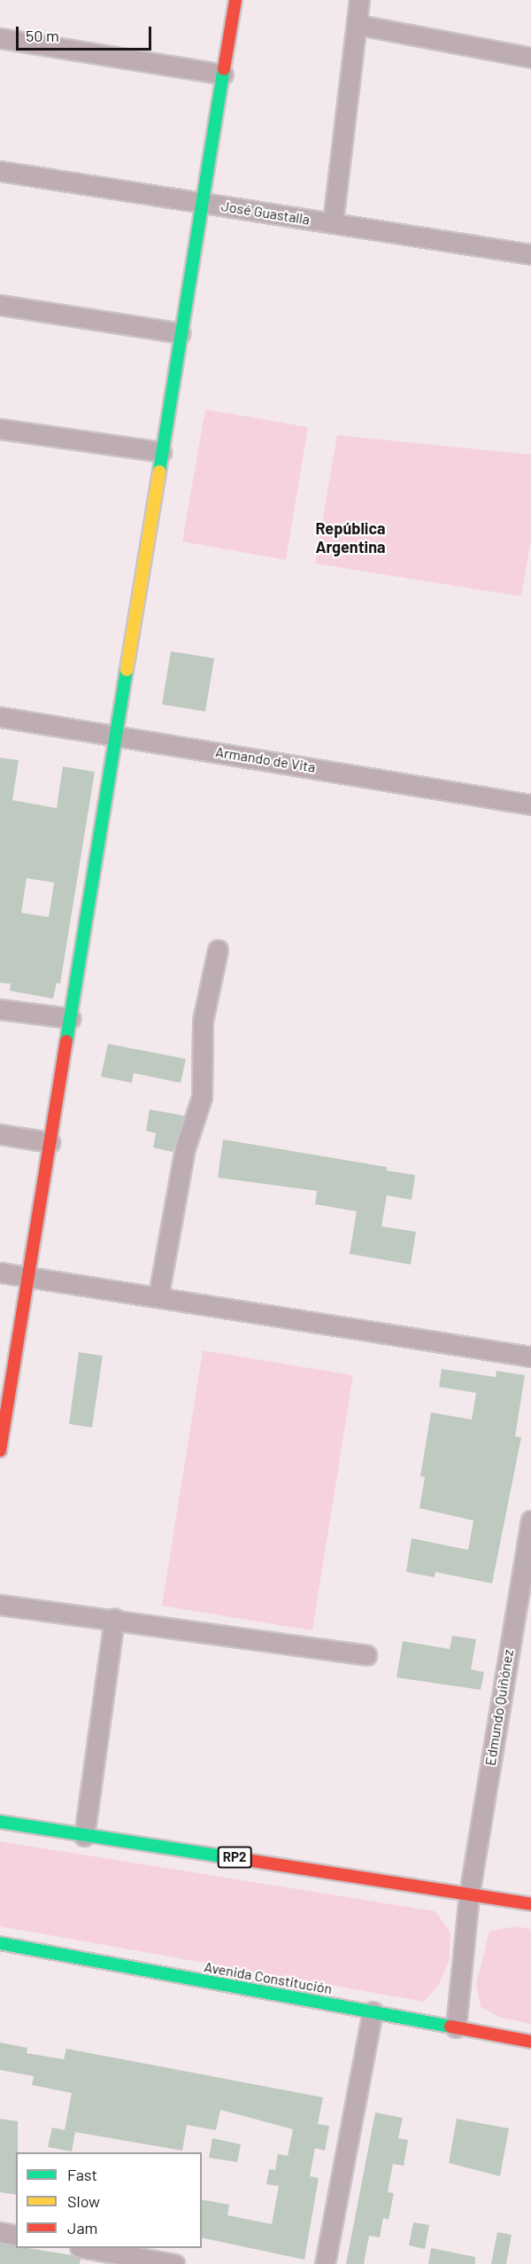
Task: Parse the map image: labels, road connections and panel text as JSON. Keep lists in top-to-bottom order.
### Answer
{
  "streets": {
    "street": [
      "José Guastalla",
      "Armando de Vita",
      "Edmundo Quiñónez",
      "RP2",
      "Avenida Constitución"
    ]
  },
  "crossings": [
    ["Edmundo Quiñónez", "RP2"],
    ["Edmundo Quiñónez", "Avenida Constitución"]
  ],
  "districts": ["República Argentina"],
  "legend": ["Fast", "Slow", "Jam"],
  "scale_bar": "50 m"
}
